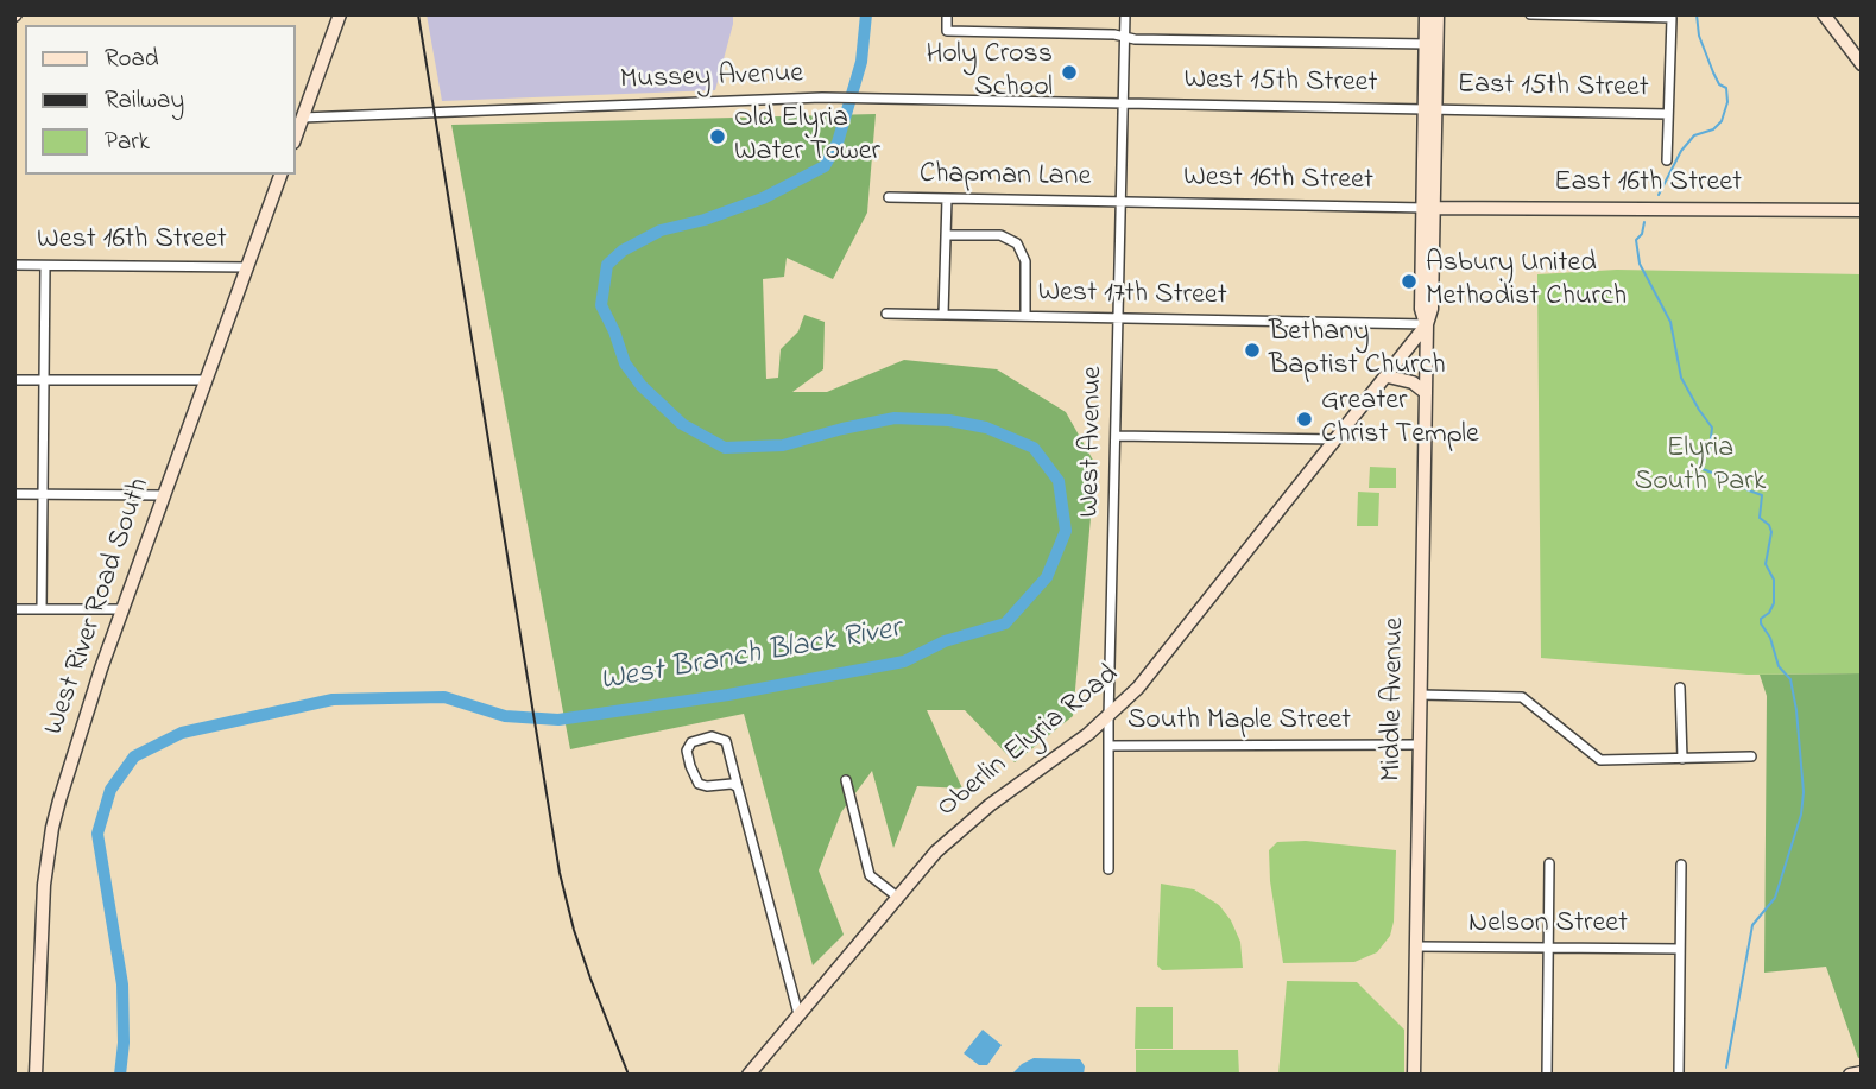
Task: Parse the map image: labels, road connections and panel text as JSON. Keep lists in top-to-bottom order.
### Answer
{
  "streets": {
    "main road": [
      "East 16th Street",
      "West River Road South",
      "Middle Avenue",
      "Oberlin Elyria Road"
    ],
    "street": [
      "Mussey Avenue",
      "West 15th Street",
      "East 15th Street",
      "Chapman Lane",
      "West 16th Street",
      "West 17th Street",
      "West Avenue",
      "South Maple Street",
      "Nelson Street"
    ]
  },
  "crossings": [
    ["Mussey Avenue", "West 15th Street"],
    ["Mussey Avenue", "West Avenue"],
    ["West 15th Street", "East 15th Street"],
    ["West 15th Street", "West Avenue"],
    ["West 15th Street", "Middle Avenue"],
    ["East 15th Street", "Middle Avenue"],
    ["Chapman Lane", "West 16th Street"],
    ["Chapman Lane", "West Avenue"],
    ["West 16th Street", "East 16th Street"],
    ["West 16th Street", "West Avenue"],
    ["West 16th Street", "West River Road South"],
    ["West 16th Street", "Middle Avenue"],
    ["East 16th Street", "Middle Avenue"],
    ["West 17th Street", "West Avenue"],
    ["West 17th Street", "Middle Avenue"],
    ["West 17th Street", "Oberlin Elyria Road"],
    ["West Avenue", "South Maple Street"],
    ["West Avenue", "Oberlin Elyria Road"],
    ["Middle Avenue", "South Maple Street"],
    ["Middle Avenue", "Oberlin Elyria Road"],
    ["Middle Avenue", "Nelson Street"]
  ],
  "water": ["West Branch Black River"],
  "parks": ["Elyria South Park"],
  "places": [
    "Holy Cross School",
    "Old Elyria Water Tower",
    "Asbury United Methodist Church",
    "Bethany Baptist Church",
    "Greater Christ Temple"
  ],
  "legend": ["Road", "Railway", "Park"]
}
